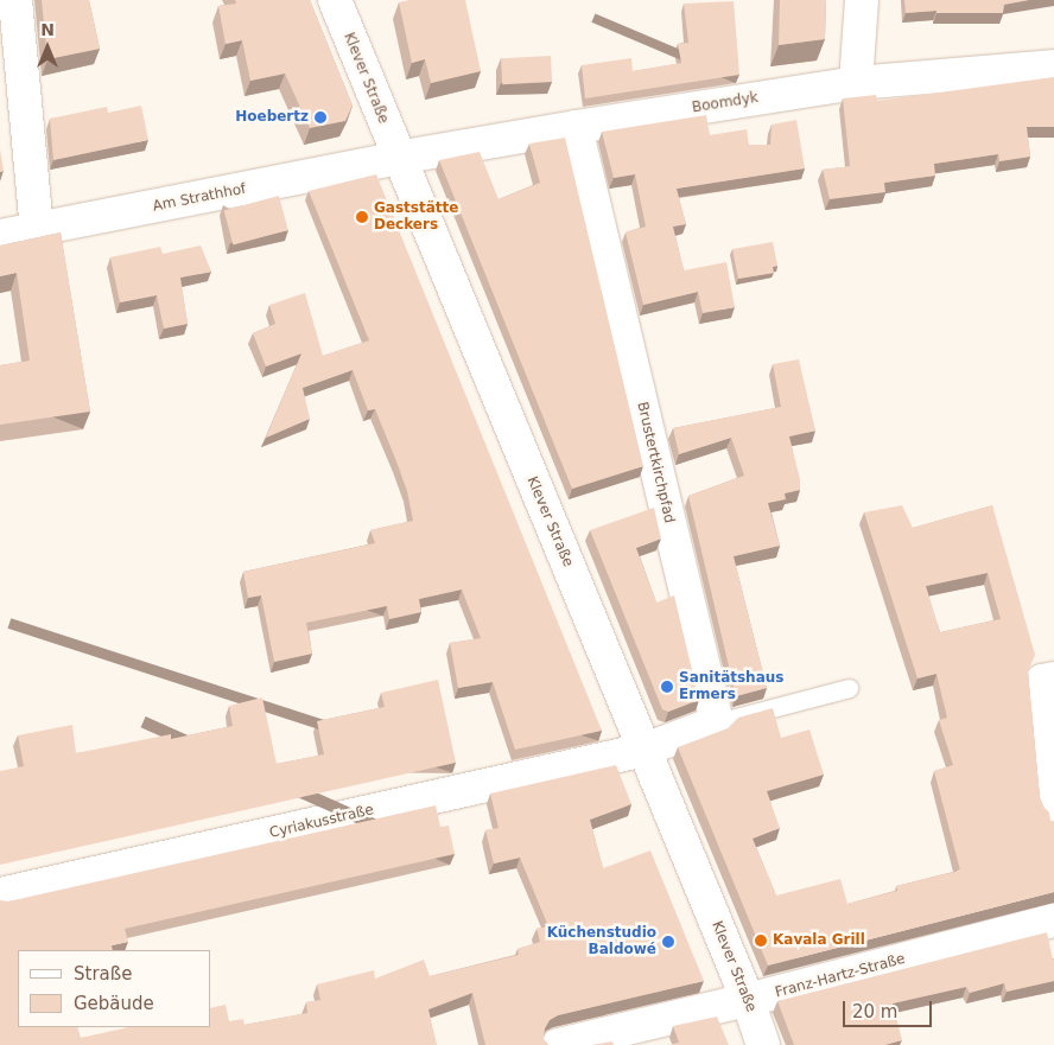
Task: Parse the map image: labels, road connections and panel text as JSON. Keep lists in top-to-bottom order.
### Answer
{
  "streets": {
    "street": [
      "Klever Straße",
      "Boomdyk",
      "Am Strathhof",
      "Brustertkirchpfad",
      "Cyriakusstraße",
      "Franz-Hartz-Straße"
    ]
  },
  "crossings": [
    ["Klever Straße", "Boomdyk"],
    ["Klever Straße", "Am Strathhof"],
    ["Klever Straße", "Cyriakusstraße"],
    ["Klever Straße", "Franz-Hartz-Straße"],
    ["Boomdyk", "Am Strathhof"],
    ["Boomdyk", "Brustertkirchpfad"]
  ],
  "places": [
    "Hoebertz",
    "Gaststätte Deckers",
    "Sanitätshaus Ermers",
    "Kavala Grill",
    "Küchenstudio Baldowé"
  ],
  "legend": ["Straße", "Gebäude"],
  "scale_bar": "20 m",
  "north": "top"
}
